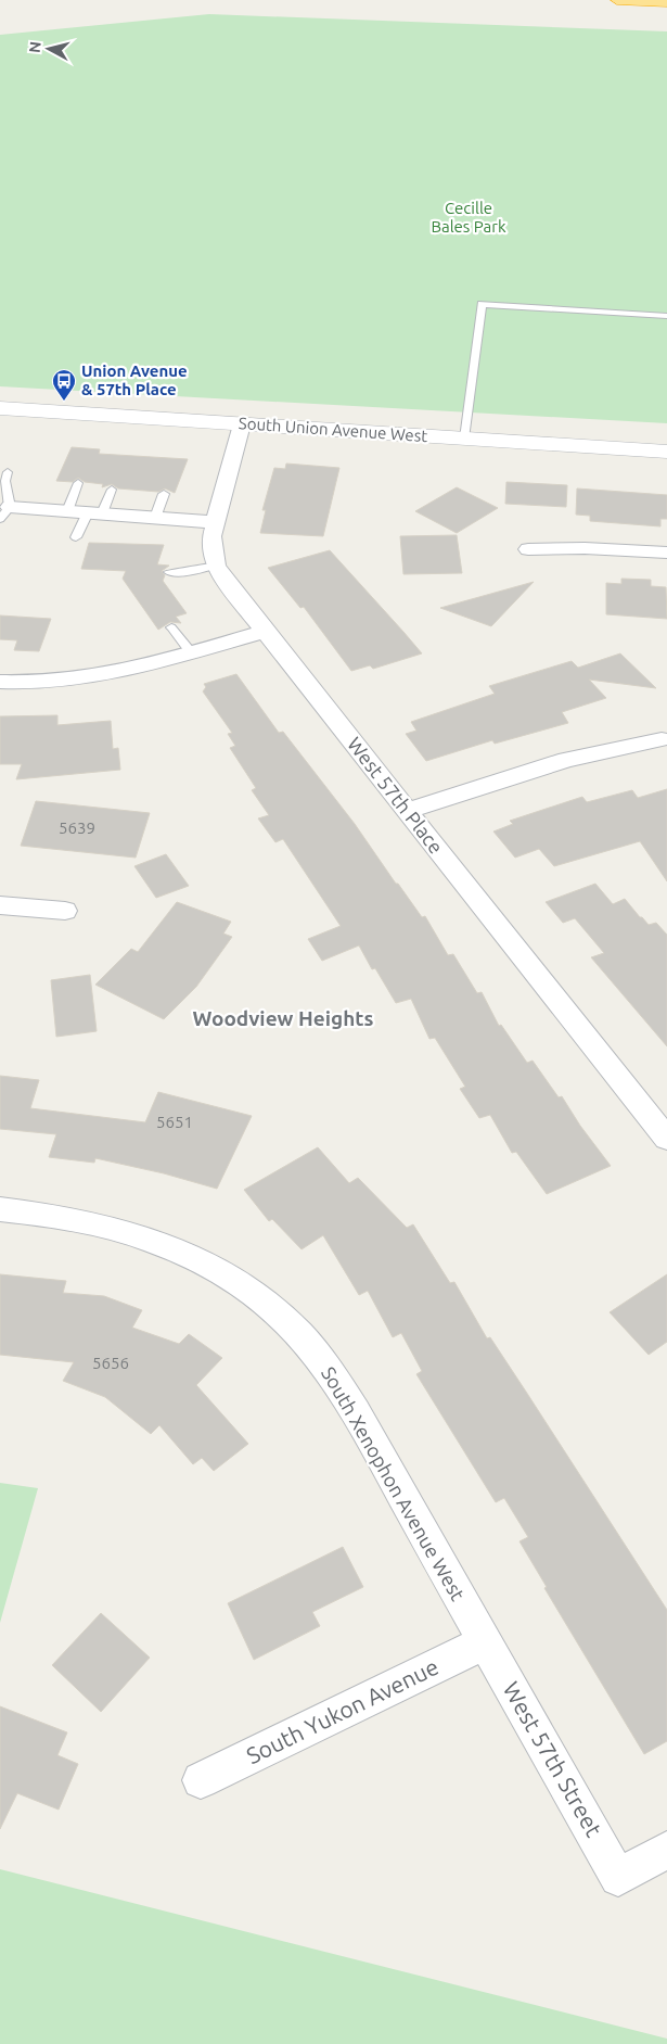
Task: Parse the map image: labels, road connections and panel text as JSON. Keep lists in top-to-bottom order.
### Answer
{
  "streets": {
    "street": [
      "South Union Avenue West",
      "West 57th Place",
      "South Xenophon Avenue West",
      "South Yukon Avenue",
      "West 57th Street"
    ]
  },
  "crossings": [
    ["South Union Avenue West", "West 57th Place"],
    ["South Xenophon Avenue West", "South Yukon Avenue"],
    ["South Xenophon Avenue West", "West 57th Street"],
    ["South Yukon Avenue", "West 57th Street"]
  ],
  "districts": ["Woodview Heights"],
  "parks": ["Cecille Bales Park"],
  "places": {
    "bus stop": ["Union Avenue & 57th Place"]
  },
  "house_numbers": ["5639", "5651", "5656"],
  "north": "left"
}
